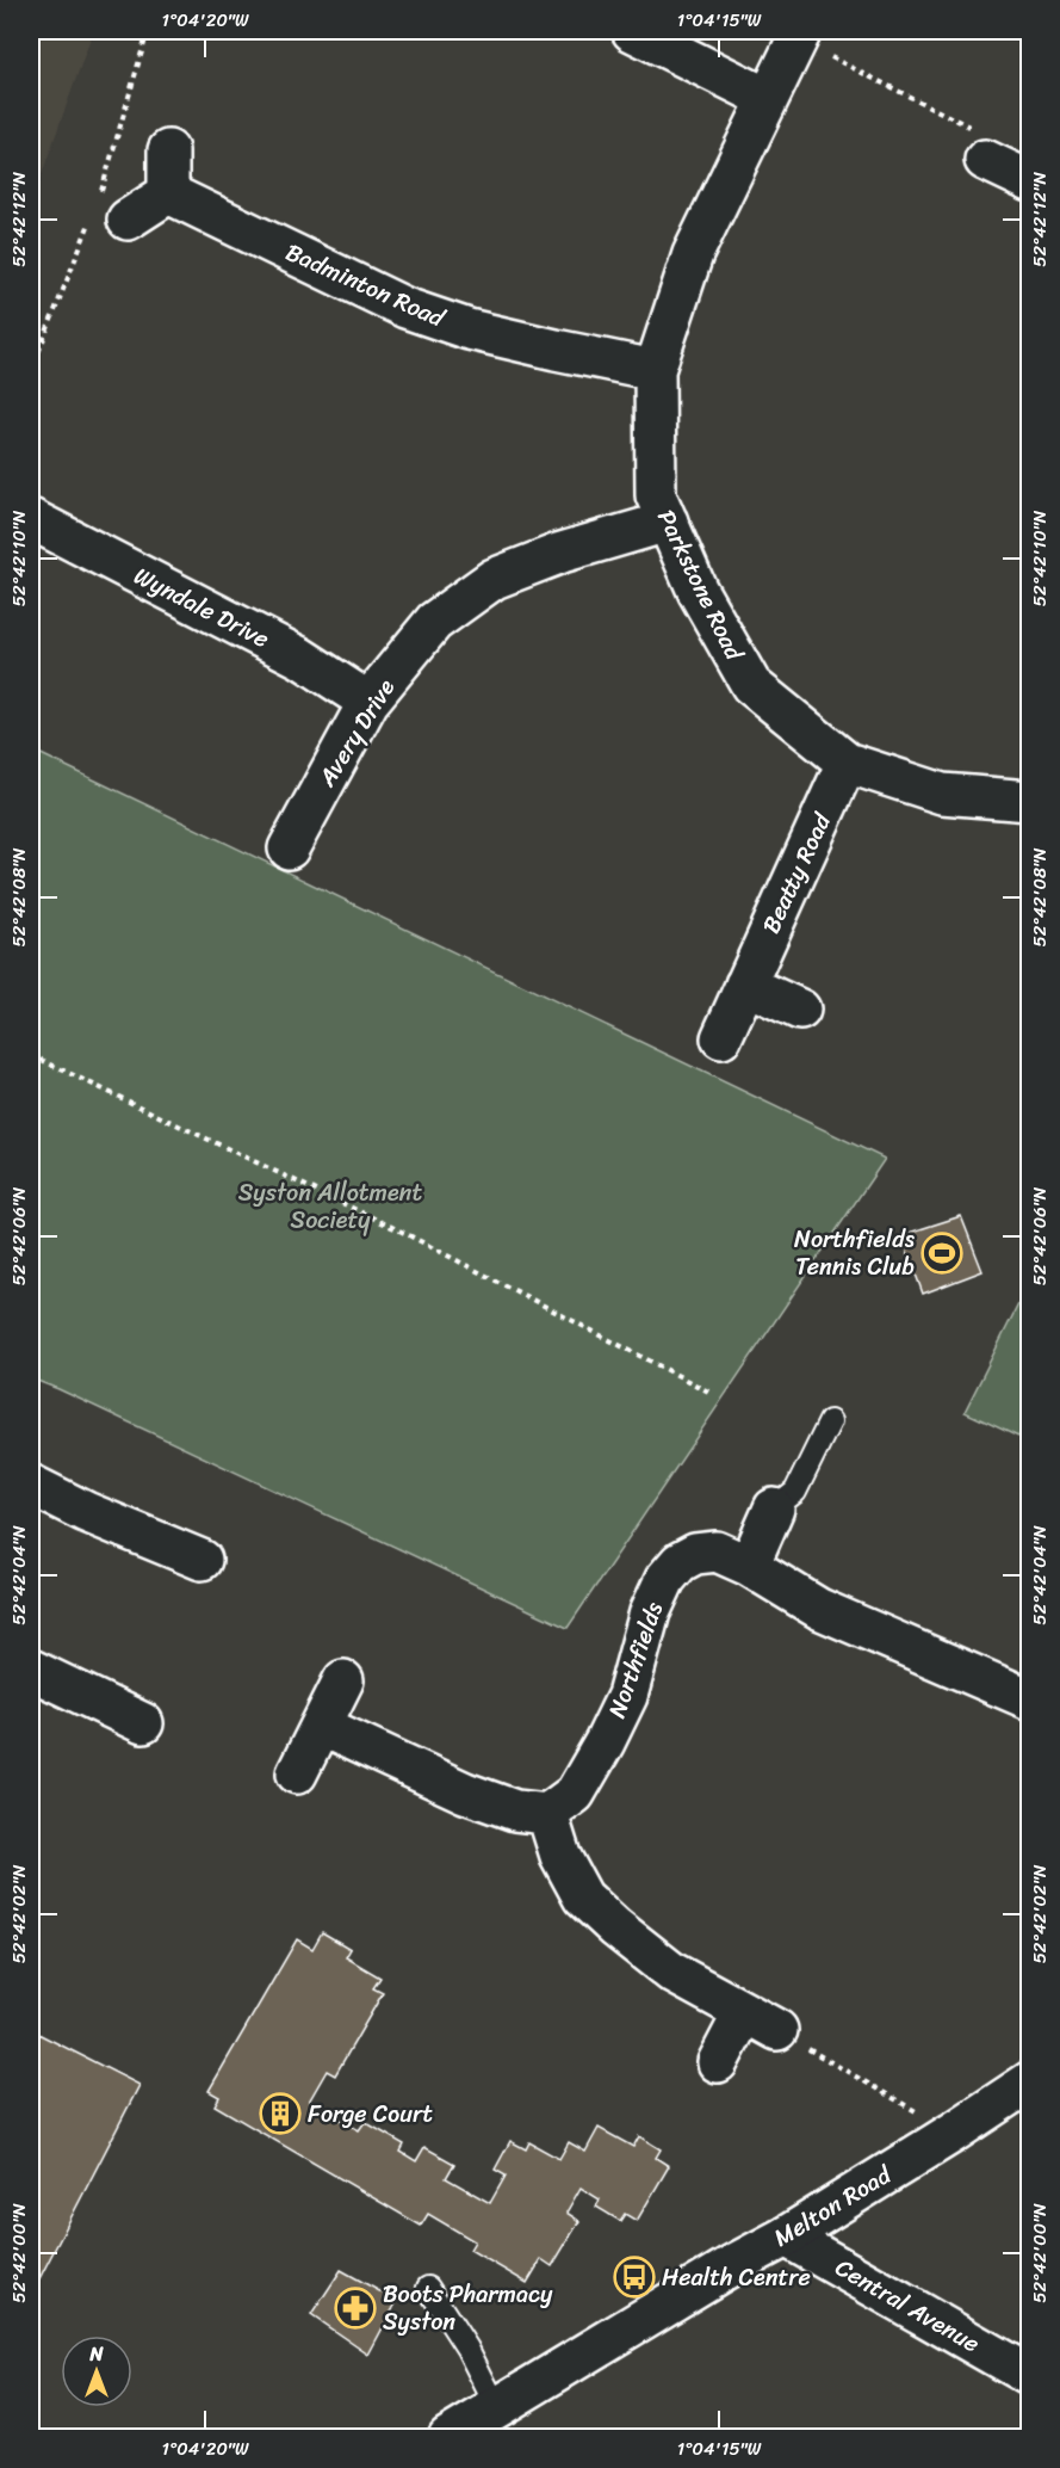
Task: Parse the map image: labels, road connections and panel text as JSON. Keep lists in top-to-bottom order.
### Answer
{
  "streets": {
    "street": [
      "Badminton Road",
      "Parkstone Road",
      "Wyndale Drive",
      "Avery Drive",
      "Beatty Road",
      "Northfields",
      "Melton Road",
      "Central Avenue"
    ]
  },
  "crossings": [
    ["Badminton Road", "Parkstone Road"],
    ["Parkstone Road", "Avery Drive"],
    ["Parkstone Road", "Beatty Road"],
    ["Wyndale Drive", "Avery Drive"],
    ["Melton Road", "Central Avenue"]
  ],
  "parks": ["Syston Allotment Society"],
  "places": {
    "sports": ["Northfields Tennis Club"],
    "building": ["Forge Court"],
    "bus stop": ["Health Centre"],
    "pharmacy": ["Boots Pharmacy Syston"]
  },
  "north": "top",
  "coordinates": [
    "1°04'20\"W",
    "1°04'15\"W",
    "52°42'12\"N",
    "52°42'10\"N",
    "52°42'08\"N",
    "52°42'06\"N",
    "52°42'04\"N",
    "52°42'02\"N",
    "52°42'00\"N"
  ]
}
